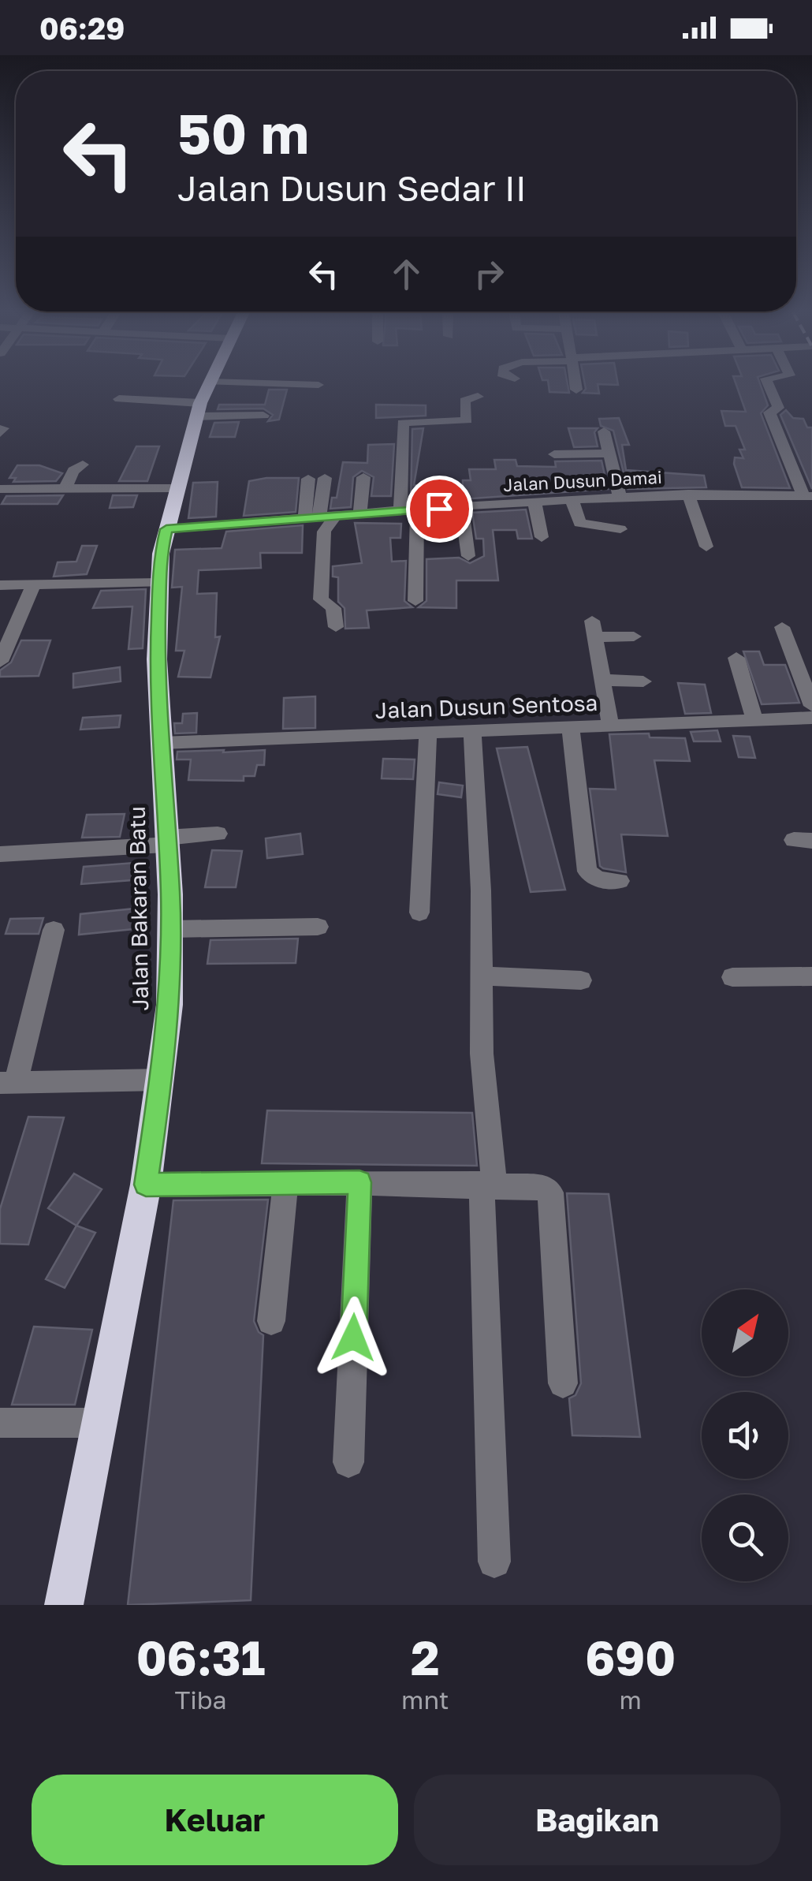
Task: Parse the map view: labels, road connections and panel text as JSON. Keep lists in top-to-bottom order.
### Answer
{
  "streets": {
    "highway": ["Jalan Bakaran Batu"],
    "street": ["Jalan Dusun Damai", "Jalan Dusun Sentosa"]
  },
  "crossings": [
    ["Jalan Dusun Damai", "Jalan Bakaran Batu"],
    ["Jalan Dusun Sentosa", "Jalan Bakaran Batu"]
  ],
  "north": "top right",
  "page": {
    "status": "06:29",
    "turn": ["50 m", "Jalan Dusun Sedar II"],
    "eta": [
      "06:31",
      "Tiba",
      "2",
      "mnt",
      "690",
      "m"
    ],
    "buttons": ["Keluar", "Bagikan"]
  }
}
